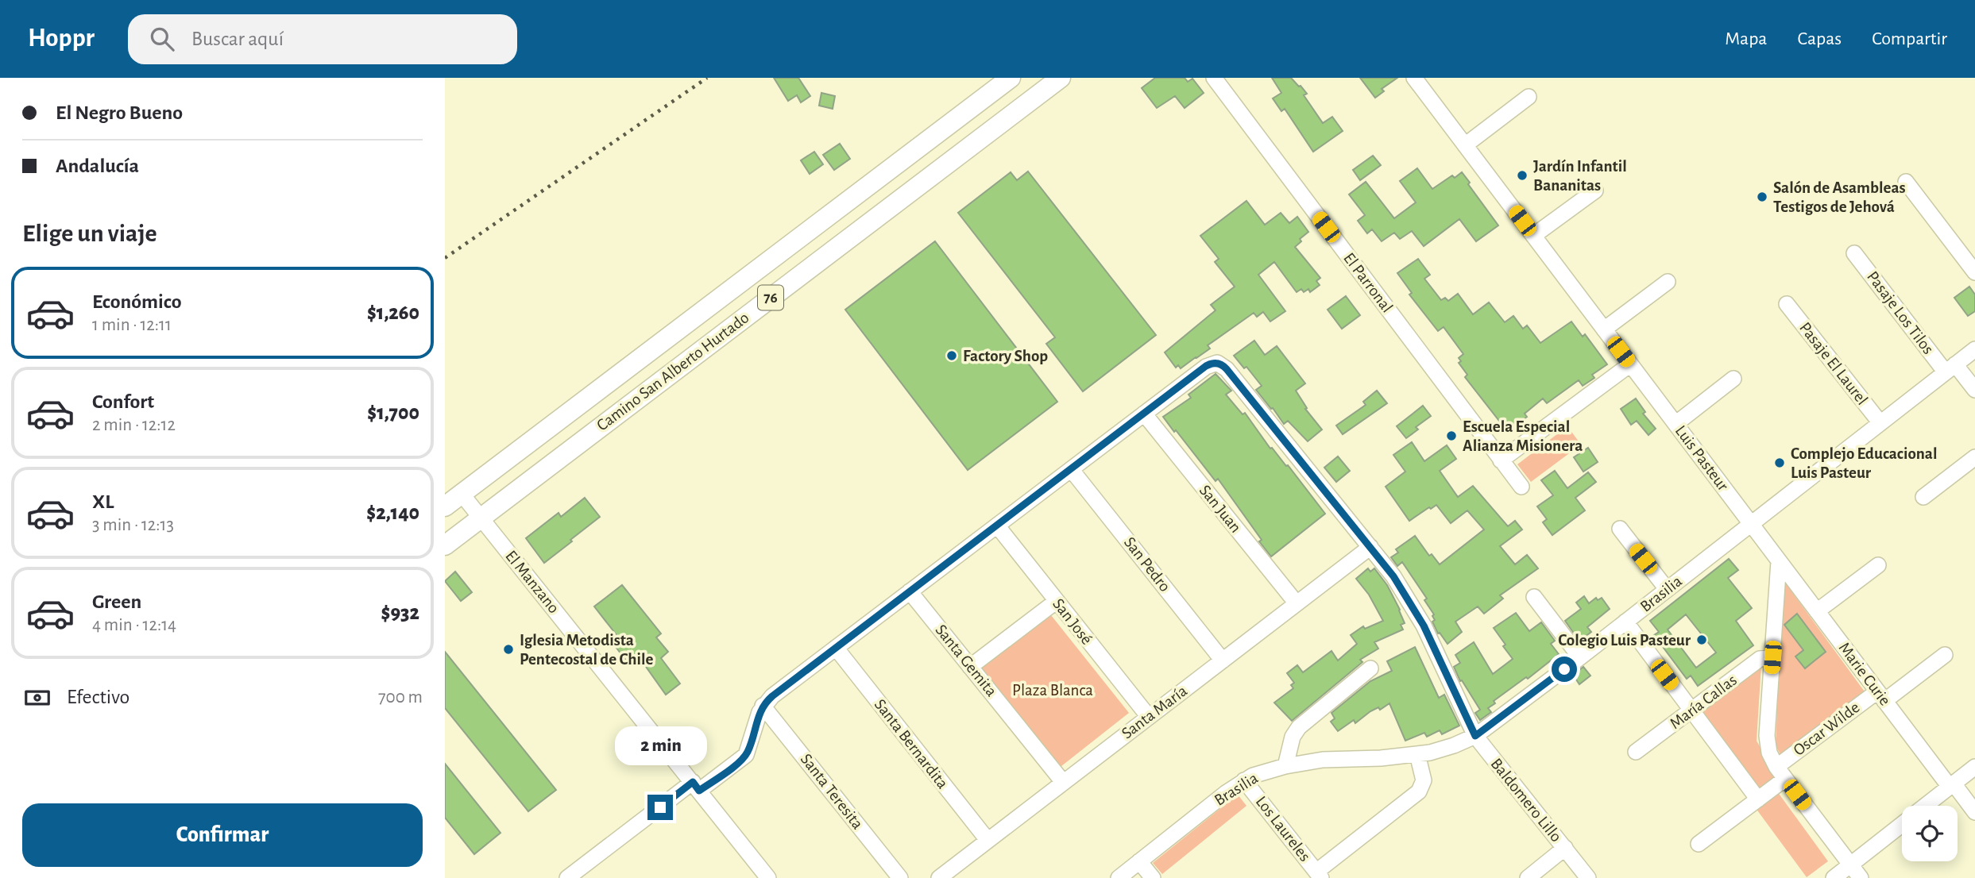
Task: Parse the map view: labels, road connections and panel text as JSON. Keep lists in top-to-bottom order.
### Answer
{
  "streets": {
    "main road": ["76", "Camino San Alberto Hurtado"],
    "street": [
      "El Parronal",
      "Pasaje Los Tilos",
      "Pasaje El Laurel",
      "Luis Pasteur",
      "San Juan",
      "San Pedro",
      "El Manzano",
      "Brasilia",
      "San José",
      "Santa Gemita",
      "Marie Curie",
      "María Callas",
      "Santa María",
      "Oscar Wilde",
      "Santa Bernardita",
      "Santa Teresita",
      "Baldomero Lillo",
      "Los Laureles"
    ]
  },
  "crossings": [
    ["Pasaje Los Tilos", "Brasilia"],
    ["Pasaje El Laurel", "Brasilia"],
    ["Camino San Alberto Hurtado", "El Manzano"],
    ["Luis Pasteur", "Brasilia"],
    ["Luis Pasteur", "Marie Curie"],
    ["San Juan", "Santa María"],
    ["San Juan", "Baldomero Lillo"],
    ["San Pedro", "Santa María"],
    ["Brasilia", "Baldomero Lillo"],
    ["Brasilia", "Los Laureles"],
    ["San José", "Santa María"],
    ["Santa Gemita", "Santa María"],
    ["Marie Curie", "Oscar Wilde"],
    ["Santa María", "Santa Bernardita"],
    ["Santa María", "Baldomero Lillo"]
  ],
  "parks": ["Plaza Blanca"],
  "places": [
    "Jardín Infantil Bananitas",
    "Salón de Asambleas Testigos de Jehová",
    "Factory Shop",
    "Escuela Especial Alianza Misionera",
    "Complejo Educacional Luis Pasteur",
    "Colegio Luis Pasteur",
    "Iglesia Metodista Pentecostal de Chile"
  ],
  "page": {
    "header": "Hoppr",
    "search": "Buscar aquí",
    "nav": ["Mapa", "Capas", "Compartir"],
    "banner": ["El Negro Bueno", "Andalucía"],
    "heading": "Elige un viaje",
    "list": [
      {
        "name": "Económico",
        "note": "1 min · 12:11",
        "value": "$1,260"
      },
      {
        "name": "Confort",
        "note": "2 min · 12:12",
        "value": "$1,700"
      },
      {
        "name": "XL",
        "note": "3 min · 12:13",
        "value": "$2,140"
      },
      {
        "name": "Green",
        "note": "4 min · 12:14",
        "value": "$932"
      }
    ],
    "pay": ["Efectivo", "700 m"],
    "bubble": "2 min",
    "buttons": "Confirmar"
  }
}
